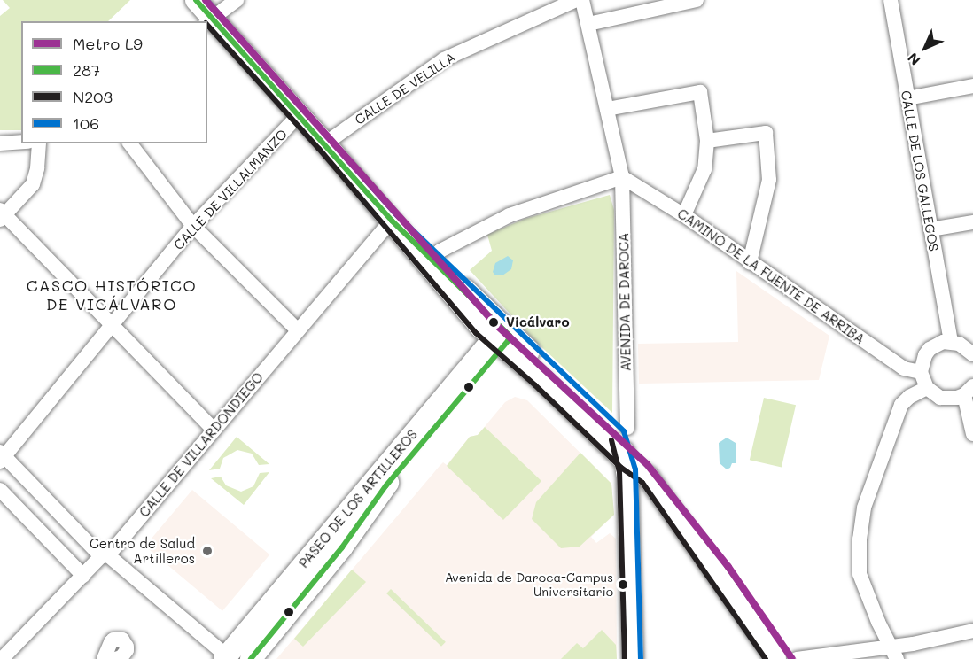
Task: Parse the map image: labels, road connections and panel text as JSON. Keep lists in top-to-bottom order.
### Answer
{
  "streets": {
    "street": [
      "CALLE DE VELILLA",
      "CALLE DE LOS GALLEGOS",
      "CALLE DE VILLALMANZO",
      "CAMINO DE LA FUENTE DE ARRIBA",
      "AVENIDA DE DAROCA",
      "CALLE DE VILLARDONDIEGO",
      "PASEO DE LOS ARTILLEROS"
    ]
  },
  "crossings": [
    ["CAMINO DE LA FUENTE DE ARRIBA", "AVENIDA DE DAROCA"]
  ],
  "districts": ["CASCO HISTÓRICO DE VICÁLVARO"],
  "places": ["Vicálvaro", "Centro de Salud Artilleros", "Avenida de Daroca-Campus Universitario"],
  "lines": [
    "metro line L9",
    "transit line 287",
    "transit line 106",
    "transit line N203"
  ],
  "legend": [
    "Metro L9",
    "287",
    "N203",
    "106"
  ],
  "north": "bottom left"
}
